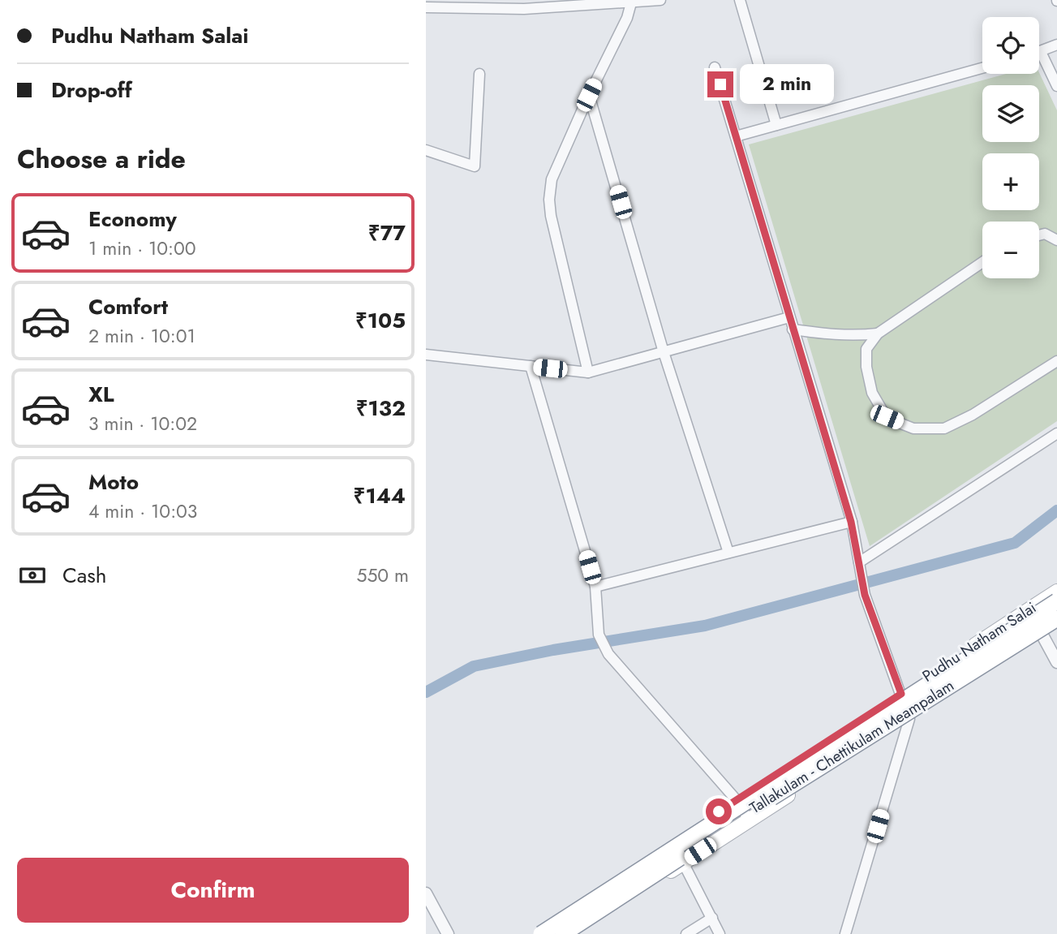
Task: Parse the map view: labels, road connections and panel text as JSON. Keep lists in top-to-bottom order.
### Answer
{
  "streets": {
    "highway": ["Tallakulam - Chettikulam Meampalam"],
    "main road": ["Pudhu Natham Salai"]
  },
  "page": {
    "banner": ["Pudhu Natham Salai", "Drop-off"],
    "map_buttons": ["+", "−"],
    "bubble": "2 min",
    "heading": "Choose a ride",
    "list": [
      {
        "name": "Economy",
        "note": "1 min · 10:00",
        "value": "₹77"
      },
      {
        "name": "Comfort",
        "note": "2 min · 10:01",
        "value": "₹105"
      },
      {
        "name": "XL",
        "note": "3 min · 10:02",
        "value": "₹132"
      },
      {
        "name": "Moto",
        "note": "4 min · 10:03",
        "value": "₹144"
      }
    ],
    "pay": ["Cash", "550 m"],
    "buttons": "Confirm"
  }
}
